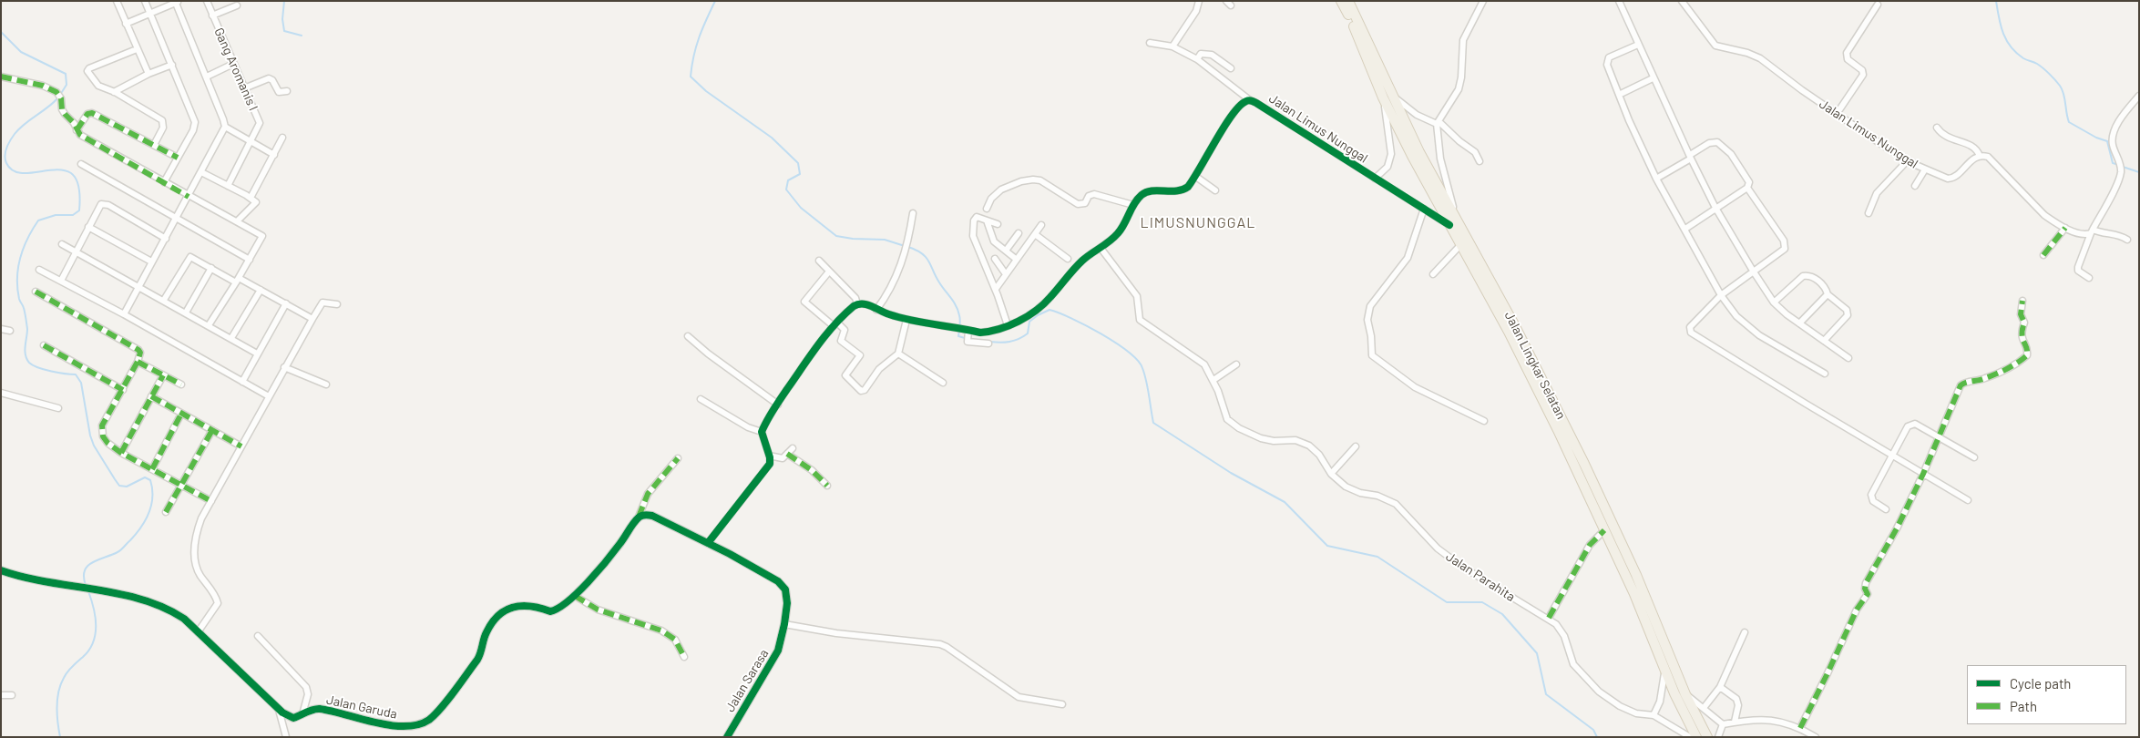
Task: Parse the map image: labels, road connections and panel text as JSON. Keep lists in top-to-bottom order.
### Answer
{
  "streets": {
    "main road": ["Jalan Lingkar Selatan"],
    "street": [
      "Gang Aromanis I",
      "Jalan Limus Nunggal",
      "Jalan Parahita",
      "Jalan Sarasa",
      "Jalan Garuda"
    ]
  },
  "crossings": [
    ["Jalan Limus Nunggal", "Jalan Lingkar Selatan"],
    ["Jalan Limus Nunggal", "Jalan Parahita"]
  ],
  "districts": ["LIMUSNUNGGAL"],
  "legend": ["Cycle path", "Path"]
}
